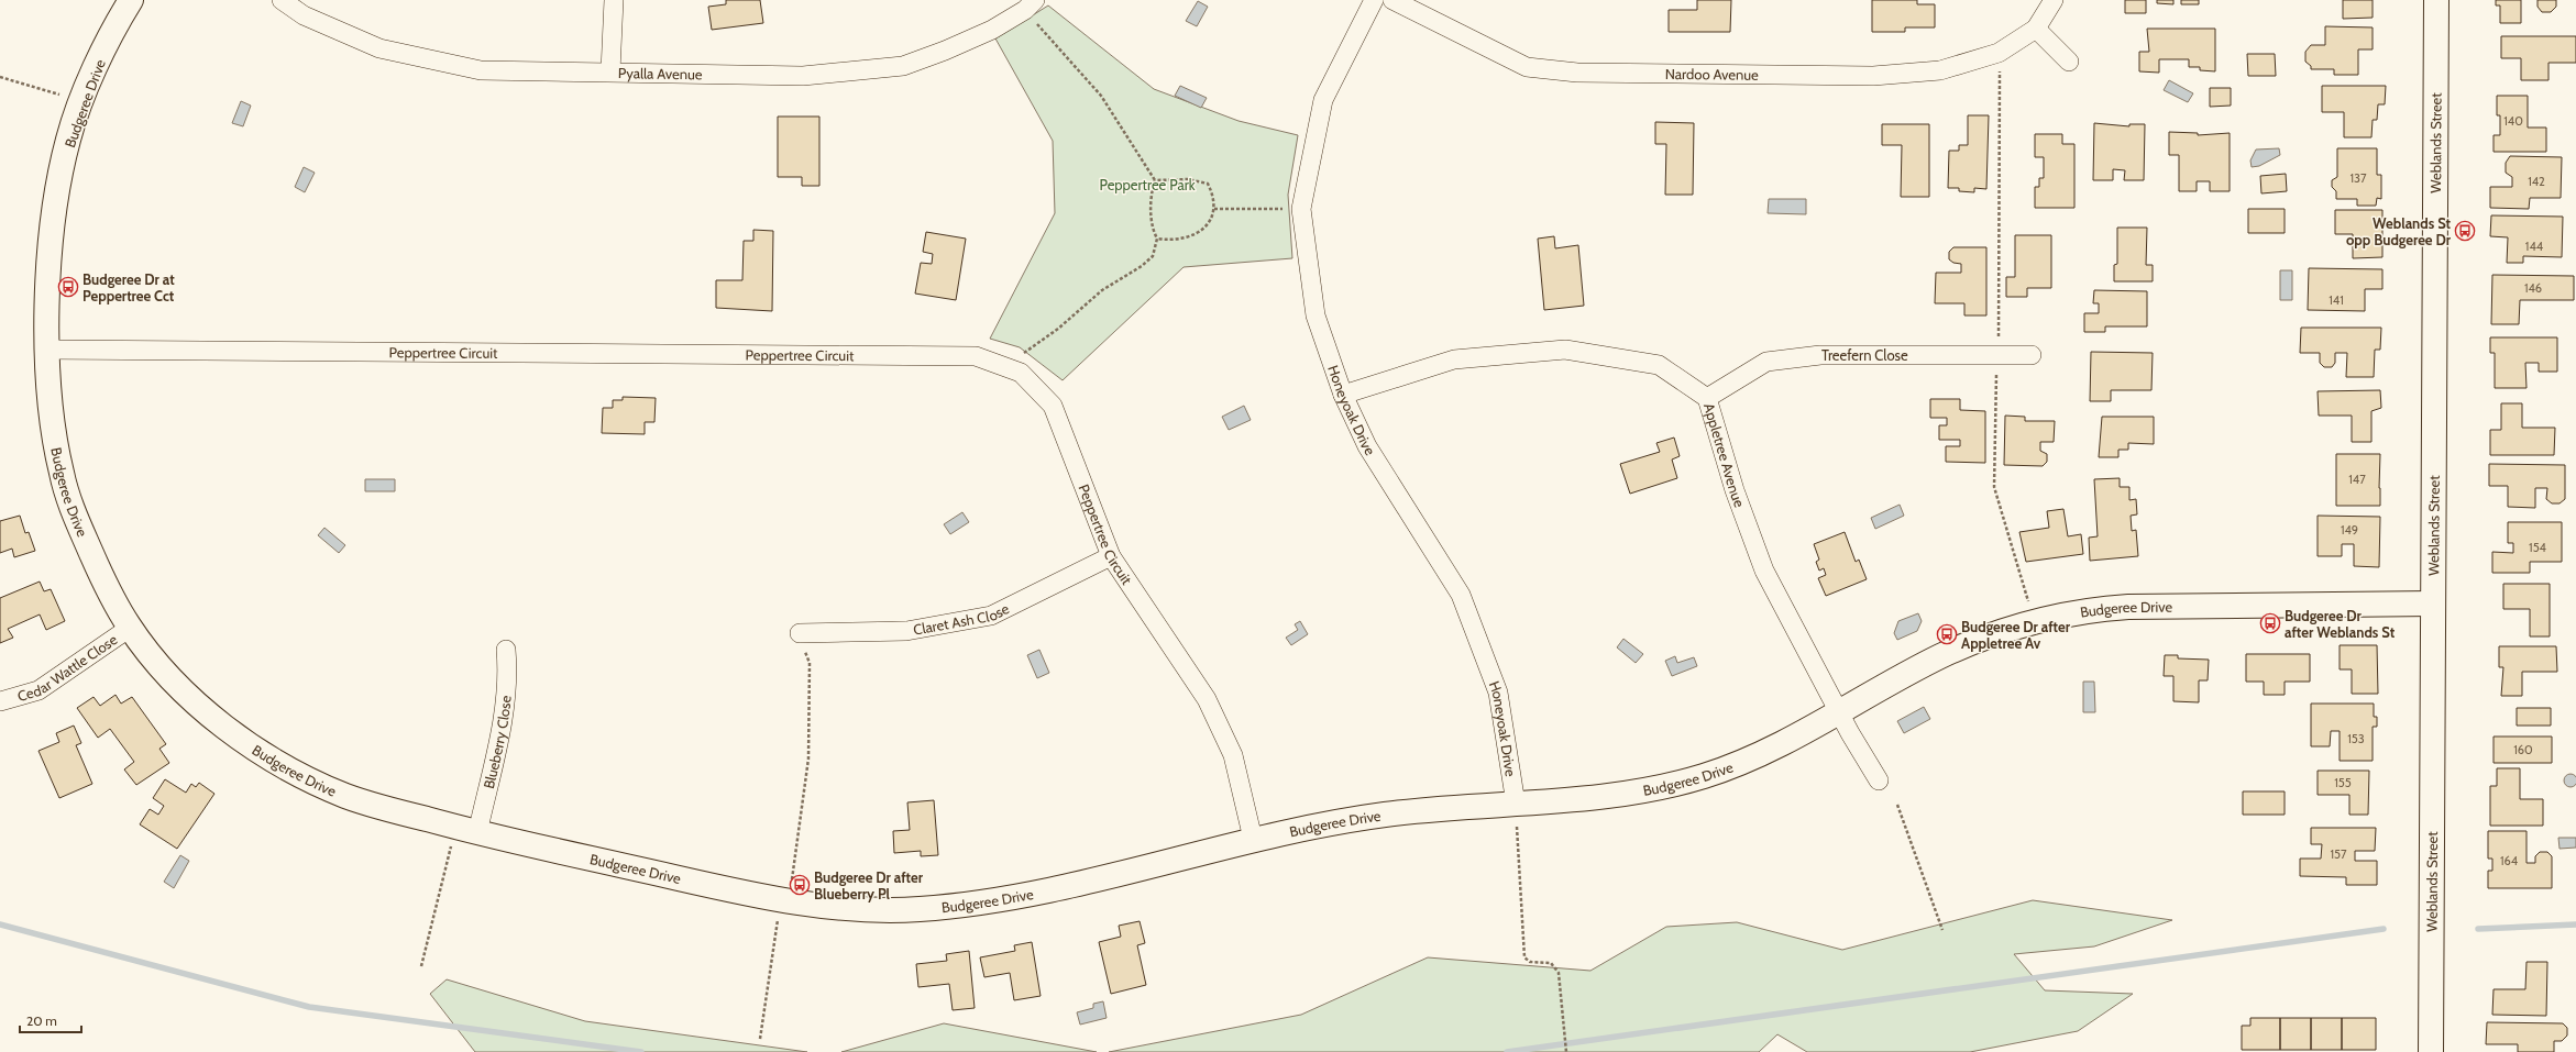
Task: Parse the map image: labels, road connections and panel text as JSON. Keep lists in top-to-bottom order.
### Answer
{
  "streets": {
    "street": [
      "Pyalla Avenue",
      "Nardoo Avenue",
      "Budgeree Drive",
      "Weblands Street",
      "Peppertree Circuit",
      "Treefern Close",
      "Honeyoak Drive",
      "Appletree Avenue",
      "Claret Ash Close",
      "Cedar Wattle Close",
      "Blueberry Close"
    ]
  },
  "crossings": [
    ["Budgeree Drive", "Weblands Street"],
    ["Budgeree Drive", "Peppertree Circuit"],
    ["Budgeree Drive", "Honeyoak Drive"],
    ["Budgeree Drive", "Appletree Avenue"],
    ["Budgeree Drive", "Cedar Wattle Close"],
    ["Budgeree Drive", "Blueberry Close"],
    ["Peppertree Circuit", "Claret Ash Close"],
    ["Treefern Close", "Appletree Avenue"],
    ["Honeyoak Drive", "Appletree Avenue"]
  ],
  "parks": ["Peppertree Park"],
  "places": {
    "bus stop": [
      "Weblands St opp Budgeree Dr",
      "Budgeree Dr at Peppertree Cct",
      "Budgeree Dr after Weblands St",
      "Budgeree Dr after Appletree Av",
      "Budgeree Dr after Blueberry Pl"
    ]
  },
  "house_numbers": [
    "140",
    "137",
    "142",
    "144",
    "146",
    "141",
    "147",
    "149",
    "154",
    "153",
    "160",
    "155",
    "157",
    "164"
  ],
  "scale_bar": "20 m"
}
